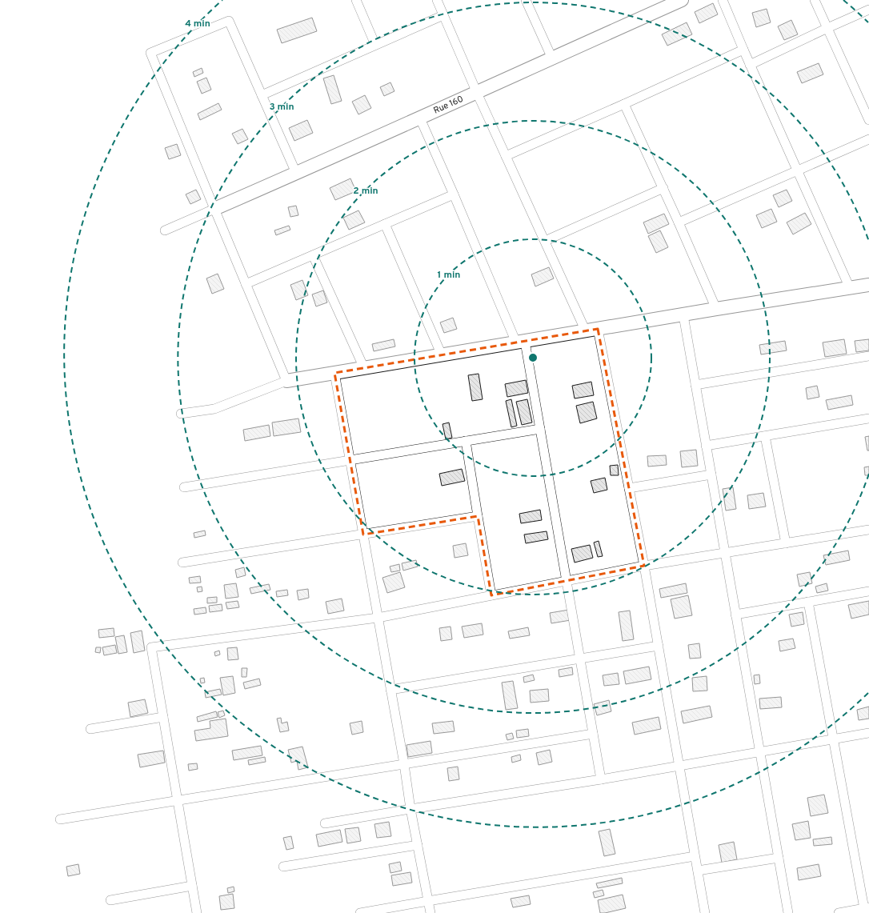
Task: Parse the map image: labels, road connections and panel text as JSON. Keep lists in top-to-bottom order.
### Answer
{
  "streets": {
    "street": ["Rue 160"]
  },
  "rings": [
    "4 min",
    "3 min",
    "2 min",
    "1 min"
  ]
}
